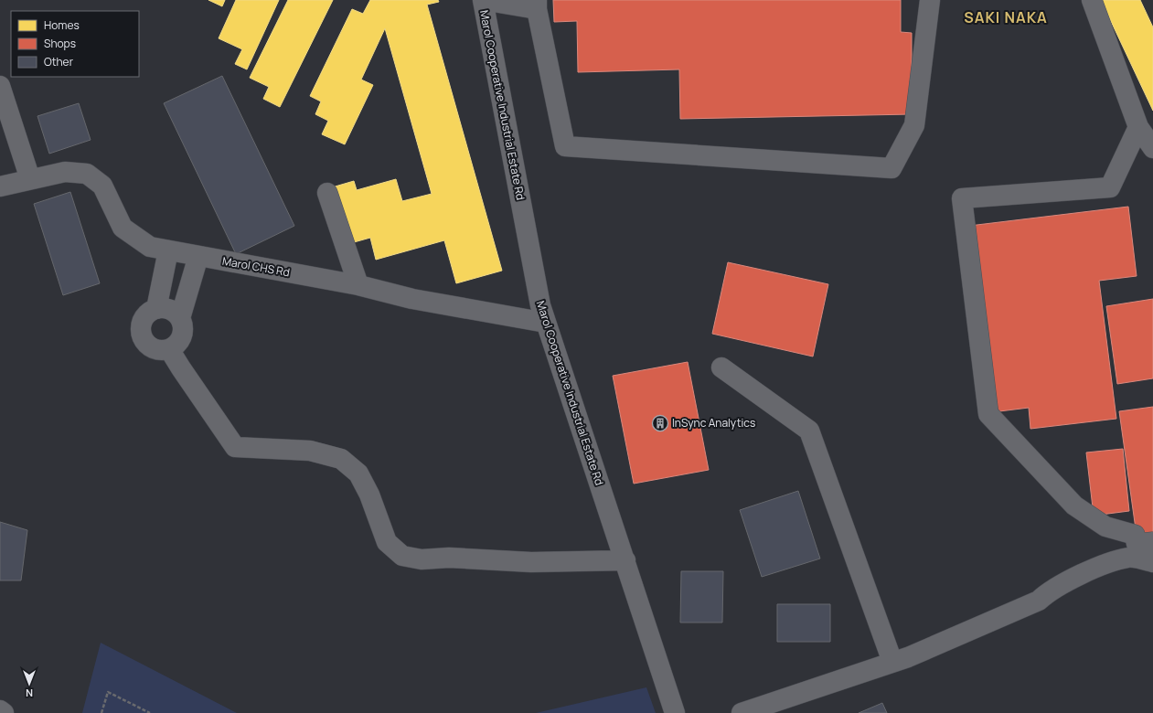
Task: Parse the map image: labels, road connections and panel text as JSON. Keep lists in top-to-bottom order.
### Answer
{
  "streets": {
    "street": ["Marol Cooperative Industrial Estate Rd", "Marol CHS Rd"]
  },
  "crossings": [
    ["Marol Cooperative Industrial Estate Rd", "Marol CHS Rd"]
  ],
  "districts": ["SAKI NAKA"],
  "places": {
    "building": ["InSync Analytics"]
  },
  "legend": ["Homes", "Shops", "Other"],
  "north": "bottom"
}
